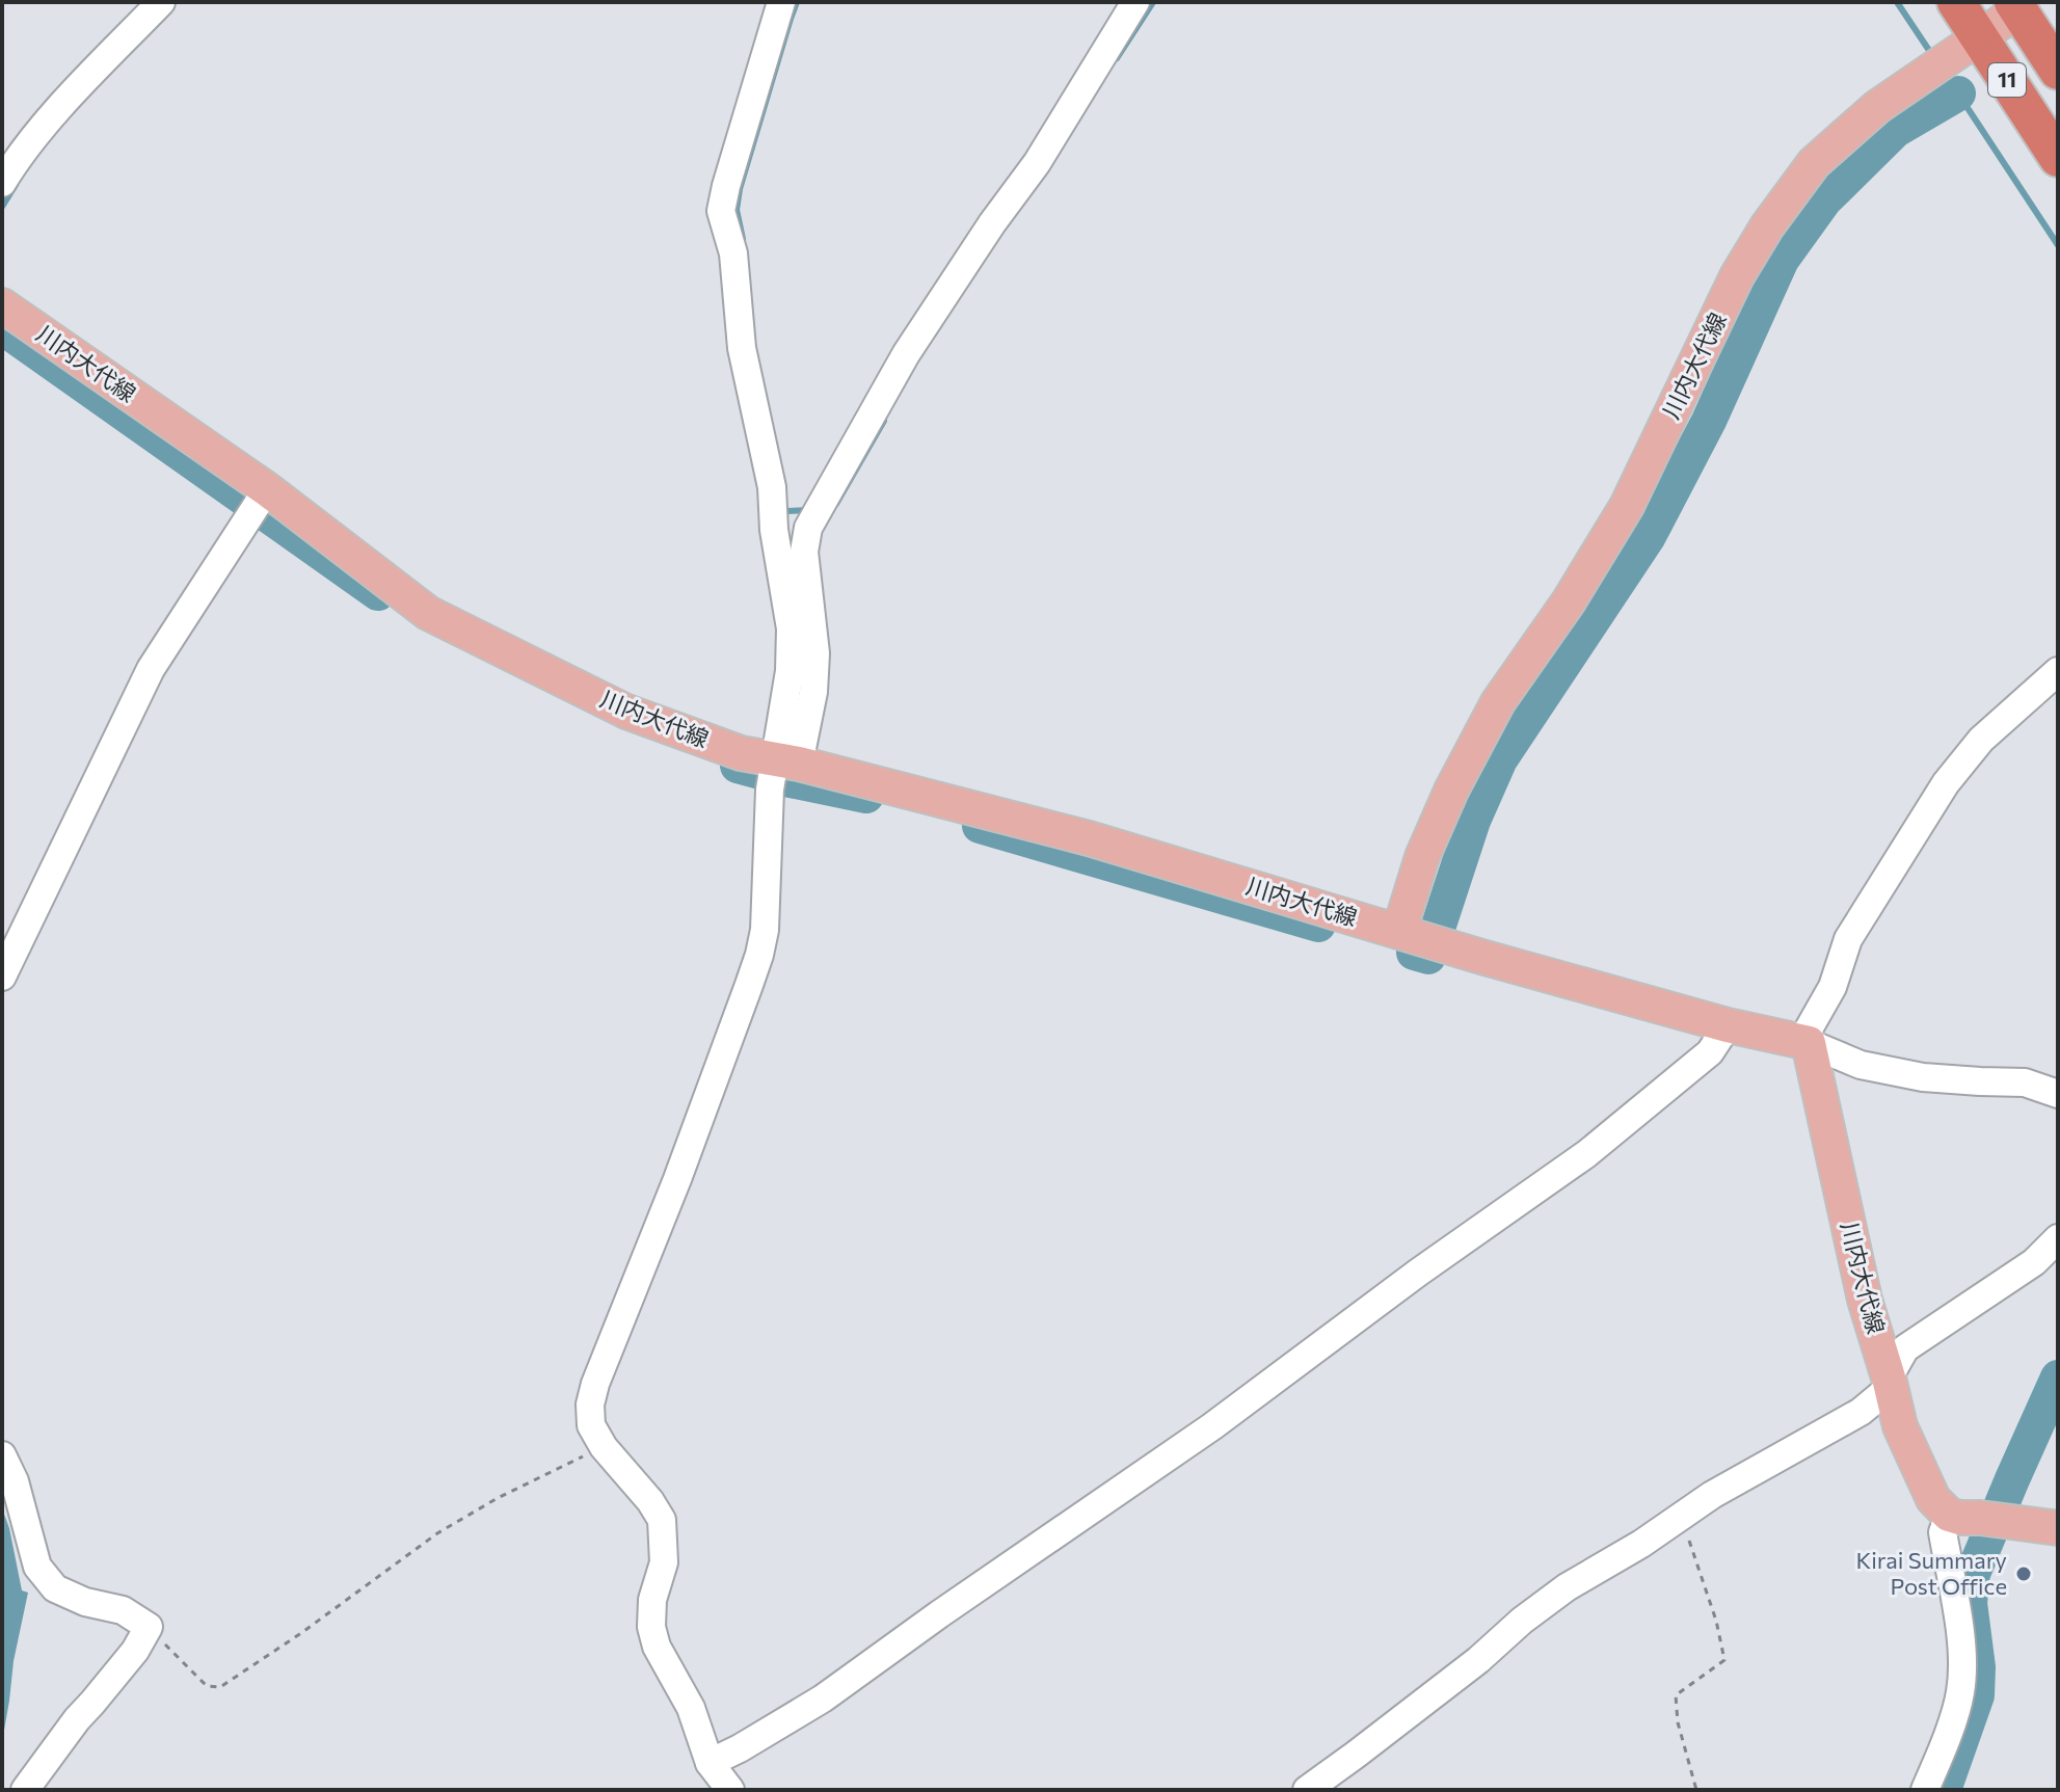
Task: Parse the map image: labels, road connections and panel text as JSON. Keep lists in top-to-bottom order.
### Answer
{
  "streets": {
    "highway": ["11"],
    "main road": ["川内大代線"]
  },
  "crossings": [
    ["11", "川内大代線"]
  ],
  "places": ["Kirai Summary Post Office"]
}
